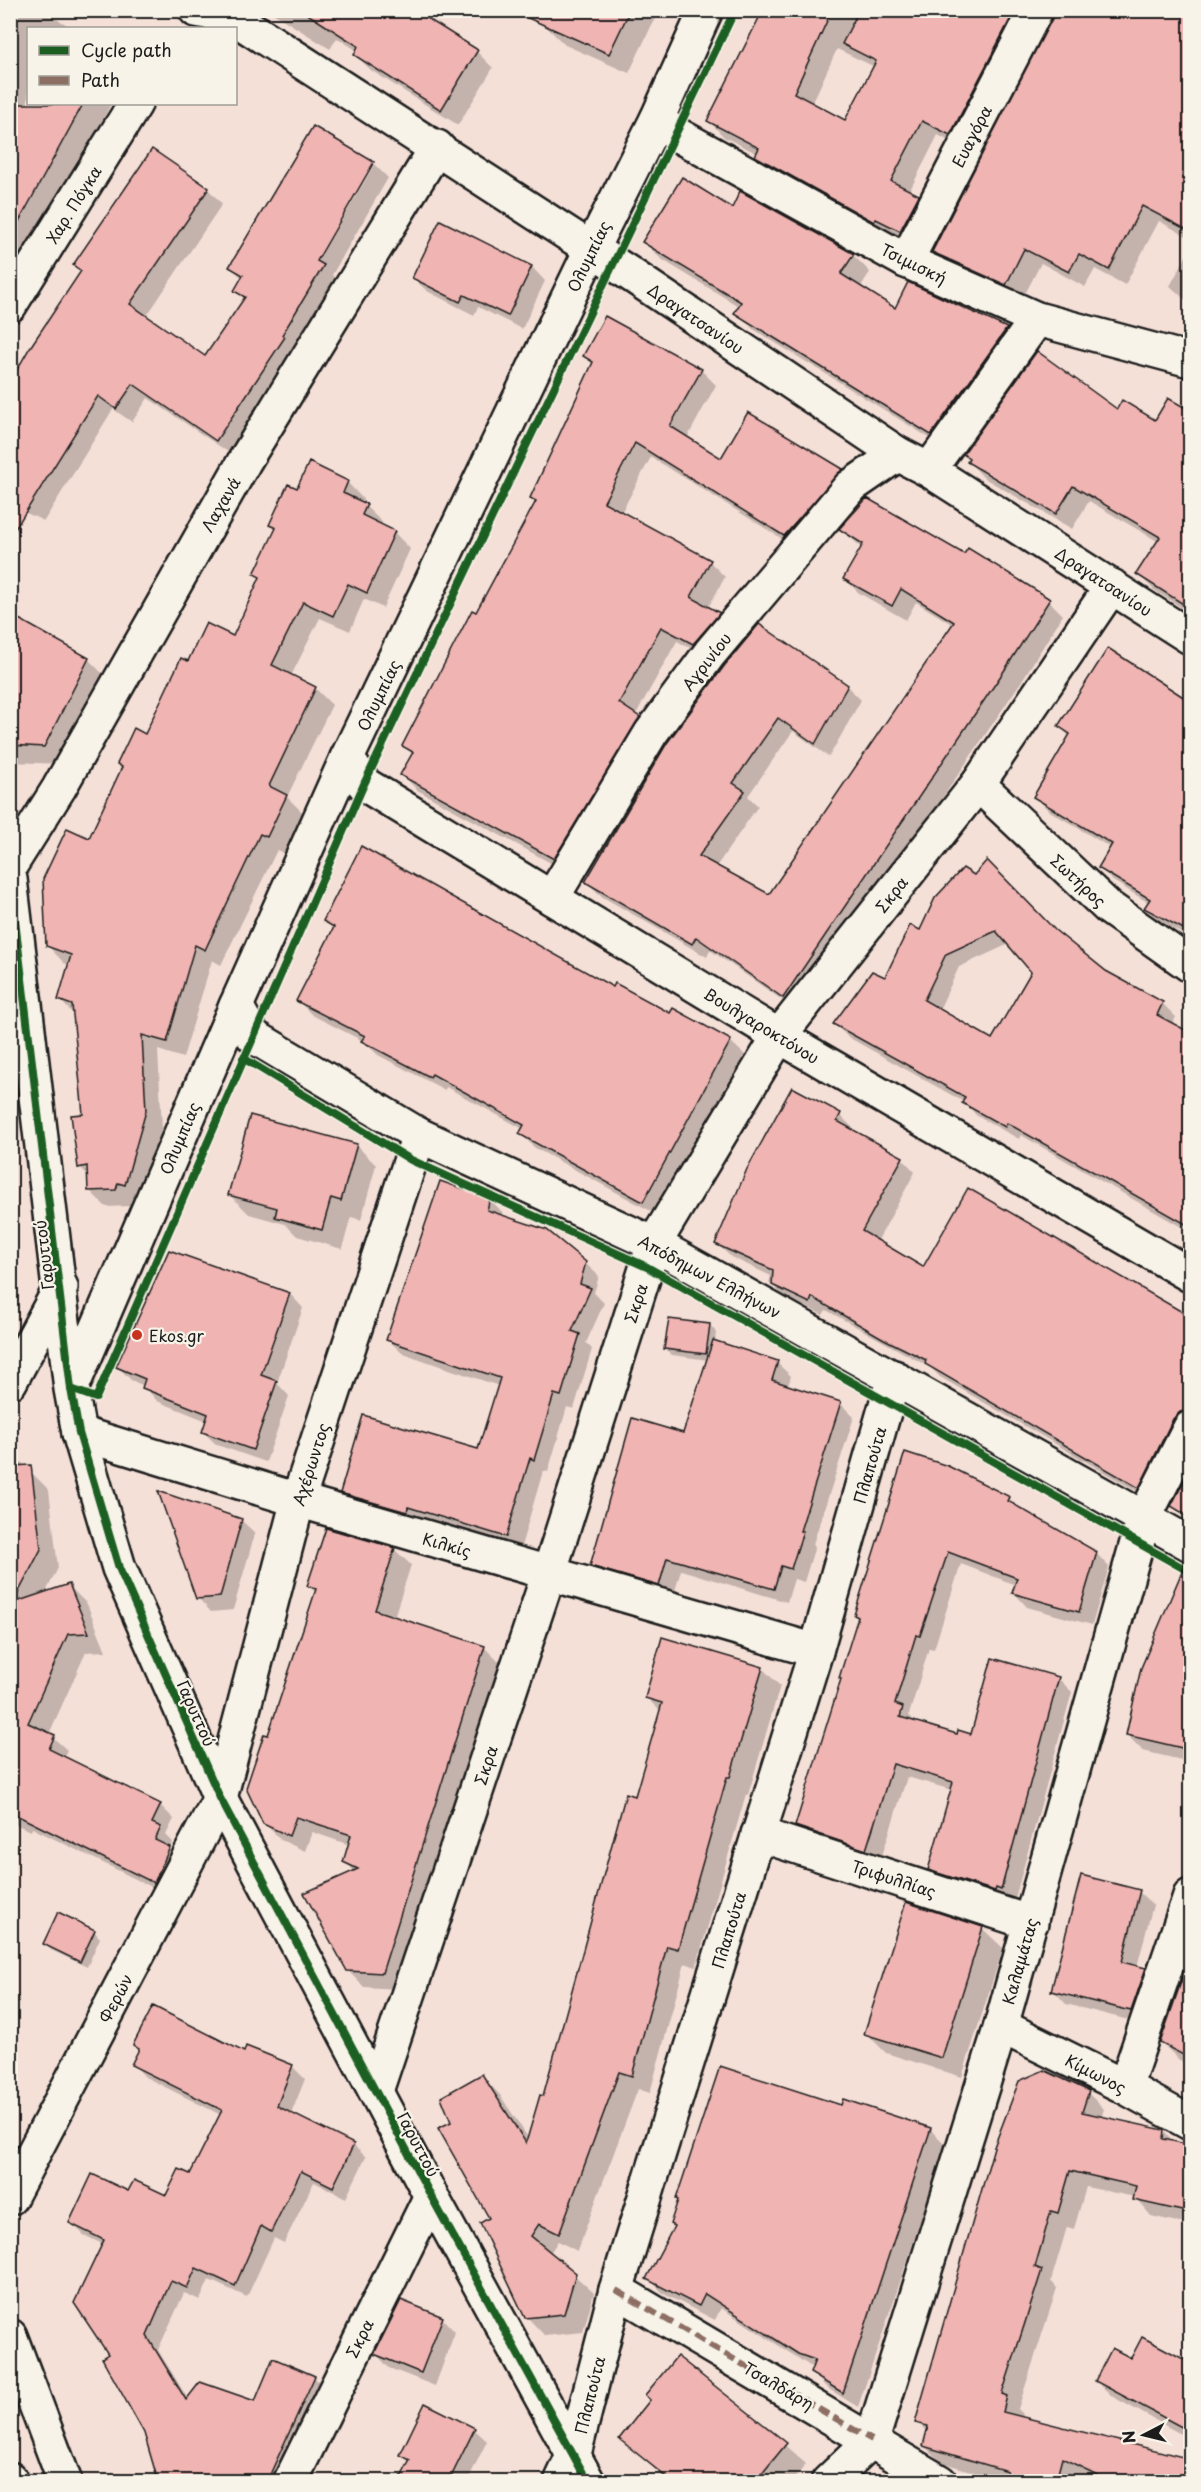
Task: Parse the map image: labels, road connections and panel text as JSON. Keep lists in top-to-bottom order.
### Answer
{
  "streets": {
    "street": [
      "Ευαγόρα",
      "Χαρ. Πόγκα",
      "Ολυμπίας",
      "Τσιμισκή",
      "Δραγατσανίου",
      "Λαχανά",
      "Αγρινίου",
      "Σωτήρος",
      "Σκρα",
      "Βουλγαροκτόνου",
      "Γαρυττού",
      "Απόδημων Ελλήνων",
      "Αχέρωντος",
      "Πλαπούτα",
      "Κιλκίς",
      "Τριφυλλίας",
      "Καλαμάτας",
      "Φερών",
      "Κίμωνος",
      "Τσαλδάρη"
    ]
  },
  "crossings": [
    ["Ευαγόρα", "Τσιμισκή"],
    ["Ολυμπίας", "Τσιμισκή"],
    ["Ολυμπίας", "Δραγατσανίου"],
    ["Ολυμπίας", "Βουλγαροκτόνου"],
    ["Ολυμπίας", "Γαρυττού"],
    ["Ολυμπίας", "Απόδημων Ελλήνων"],
    ["Δραγατσανίου", "Λαχανά"],
    ["Δραγατσανίου", "Αγρινίου"],
    ["Δραγατσανίου", "Σκρα"],
    ["Αγρινίου", "Βουλγαροκτόνου"],
    ["Σωτήρος", "Σκρα"],
    ["Σκρα", "Βουλγαροκτόνου"],
    ["Σκρα", "Γαρυττού"],
    ["Σκρα", "Απόδημων Ελλήνων"],
    ["Σκρα", "Κιλκίς"],
    ["Γαρυττού", "Αχέρωντος"],
    ["Γαρυττού", "Πλαπούτα"],
    ["Γαρυττού", "Κιλκίς"],
    ["Γαρυττού", "Φερών"],
    ["Απόδημων Ελλήνων", "Αχέρωντος"],
    ["Απόδημων Ελλήνων", "Πλαπούτα"],
    ["Απόδημων Ελλήνων", "Καλαμάτας"],
    ["Αχέρωντος", "Κιλκίς"],
    ["Αχέρωντος", "Φερών"],
    ["Πλαπούτα", "Κιλκίς"],
    ["Πλαπούτα", "Τριφυλλίας"],
    ["Πλαπούτα", "Τσαλδάρη"],
    ["Τριφυλλίας", "Καλαμάτας"],
    ["Καλαμάτας", "Κίμωνος"],
    ["Καλαμάτας", "Τσαλδάρη"]
  ],
  "places": ["Ekos.gr"],
  "legend": ["Cycle path", "Path"],
  "north": "left"
}
